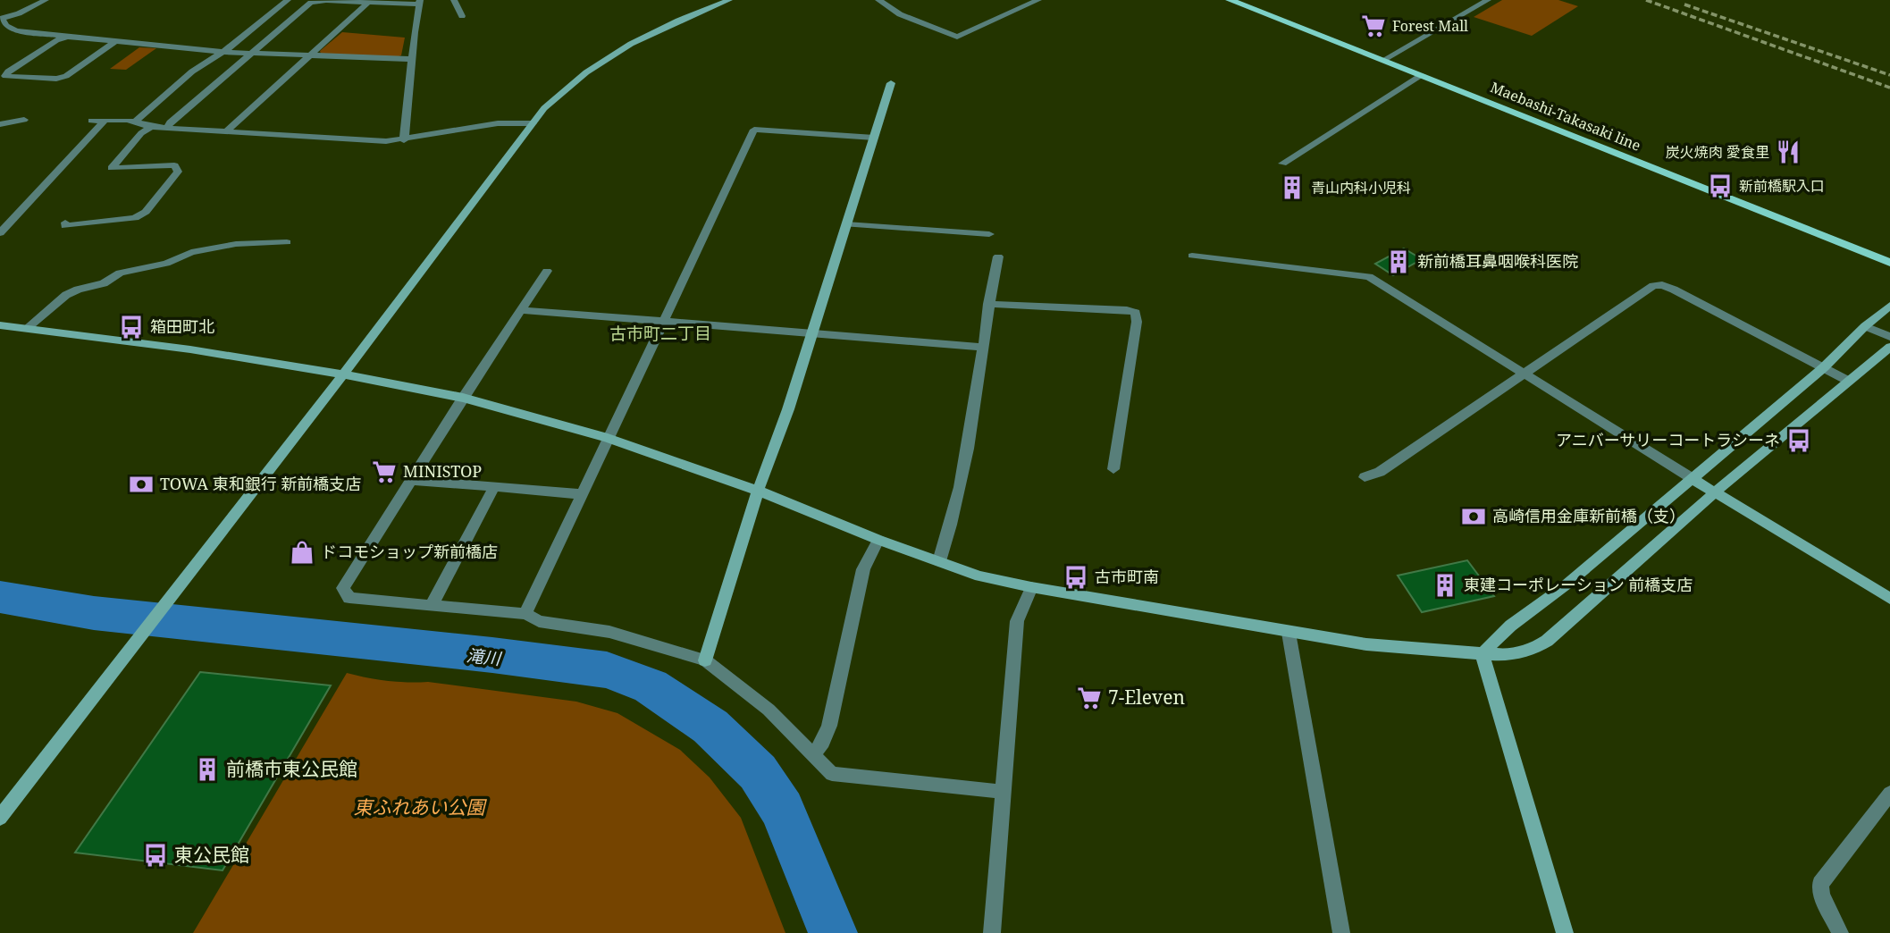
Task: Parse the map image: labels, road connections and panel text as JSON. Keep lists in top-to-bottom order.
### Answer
{
  "streets": {
    "main road": ["Maebashi-Takasaki line"]
  },
  "districts": ["古市町二丁目"],
  "water": ["滝川"],
  "parks": ["東ふれあい公園"],
  "places": {
    "supermarket": ["Forest Mall", "MINISTOP", "7-Eleven"],
    "restaurant": ["炭火焼肉 愛食里"],
    "bus stop": [
      "新前橋駅入口",
      "箱田町北",
      "アニバーサリーコートラシーネ",
      "古市町南",
      "東公民館"
    ],
    "building": [
      "青山内科小児科",
      "新前橋耳鼻咽喉科医院",
      "東建コーポレーション 前橋支店",
      "前橋市東公民館"
    ],
    "bank": ["TOWA 東和銀行 新前橋支店", "高崎信用金庫新前橋（支）"],
    "shop": ["ドコモショップ新前橋店"]
  }
}
